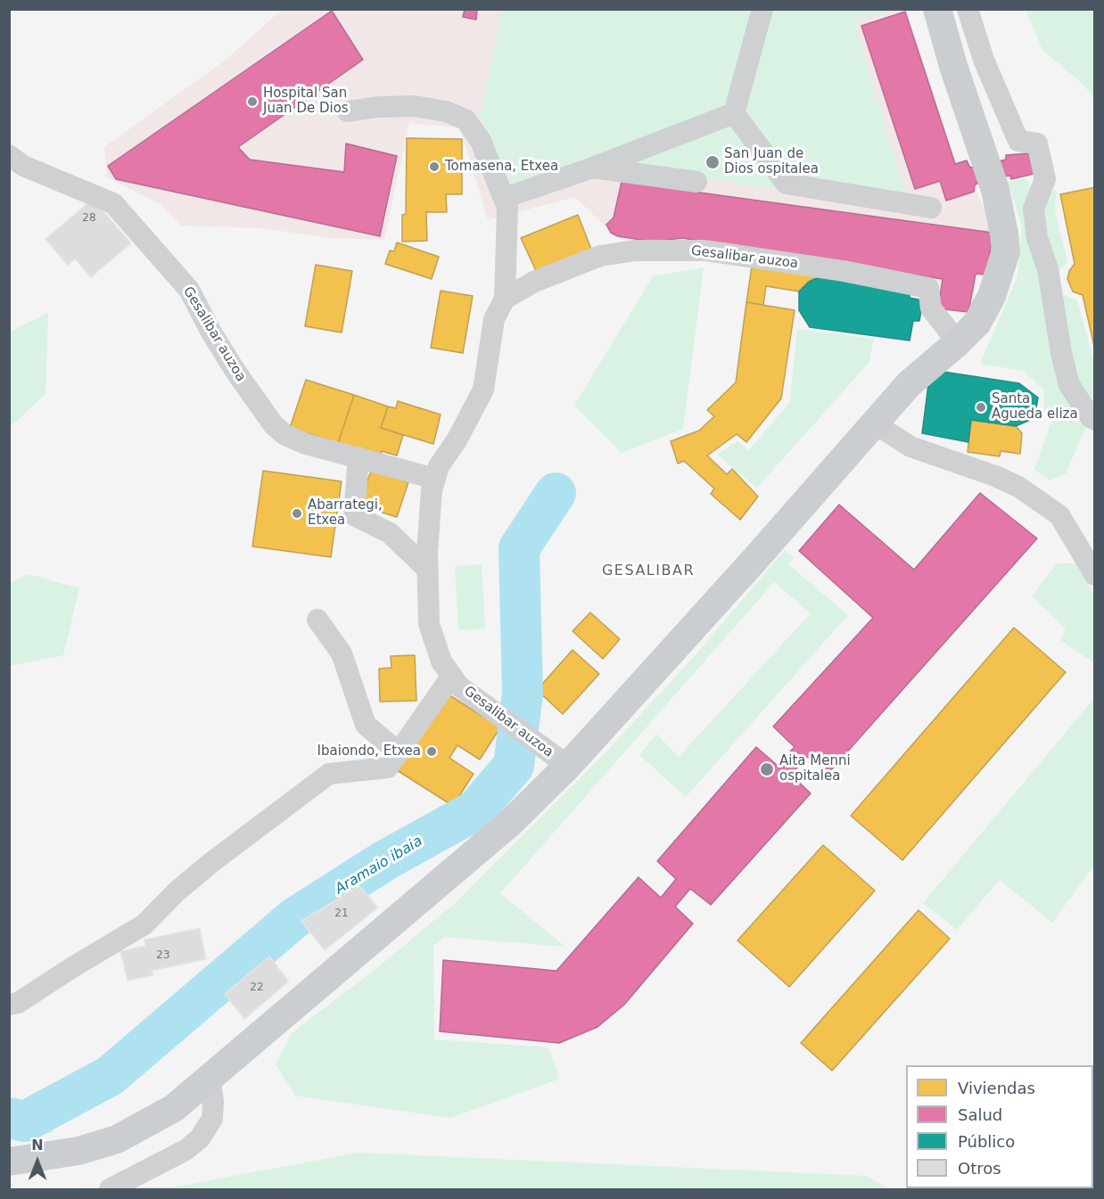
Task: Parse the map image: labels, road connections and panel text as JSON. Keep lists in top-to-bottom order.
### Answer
{
  "streets": {
    "street": ["Gesalibar auzoa"]
  },
  "districts": ["GESALIBAR"],
  "water": ["Aramaio ibaia"],
  "places": [
    "Hospital San Juan De Dios",
    "San Juan de Dios ospitalea",
    "Tomasena, Etxea",
    "Santa Agueda eliza",
    "Abarrategi, Etxea",
    "Ibaiondo, Etxea",
    "Aita Menni ospitalea"
  ],
  "house_numbers": [
    "28",
    "21",
    "23",
    "22"
  ],
  "legend": [
    "Viviendas",
    "Salud",
    "Público",
    "Otros"
  ],
  "north": "top"
}
